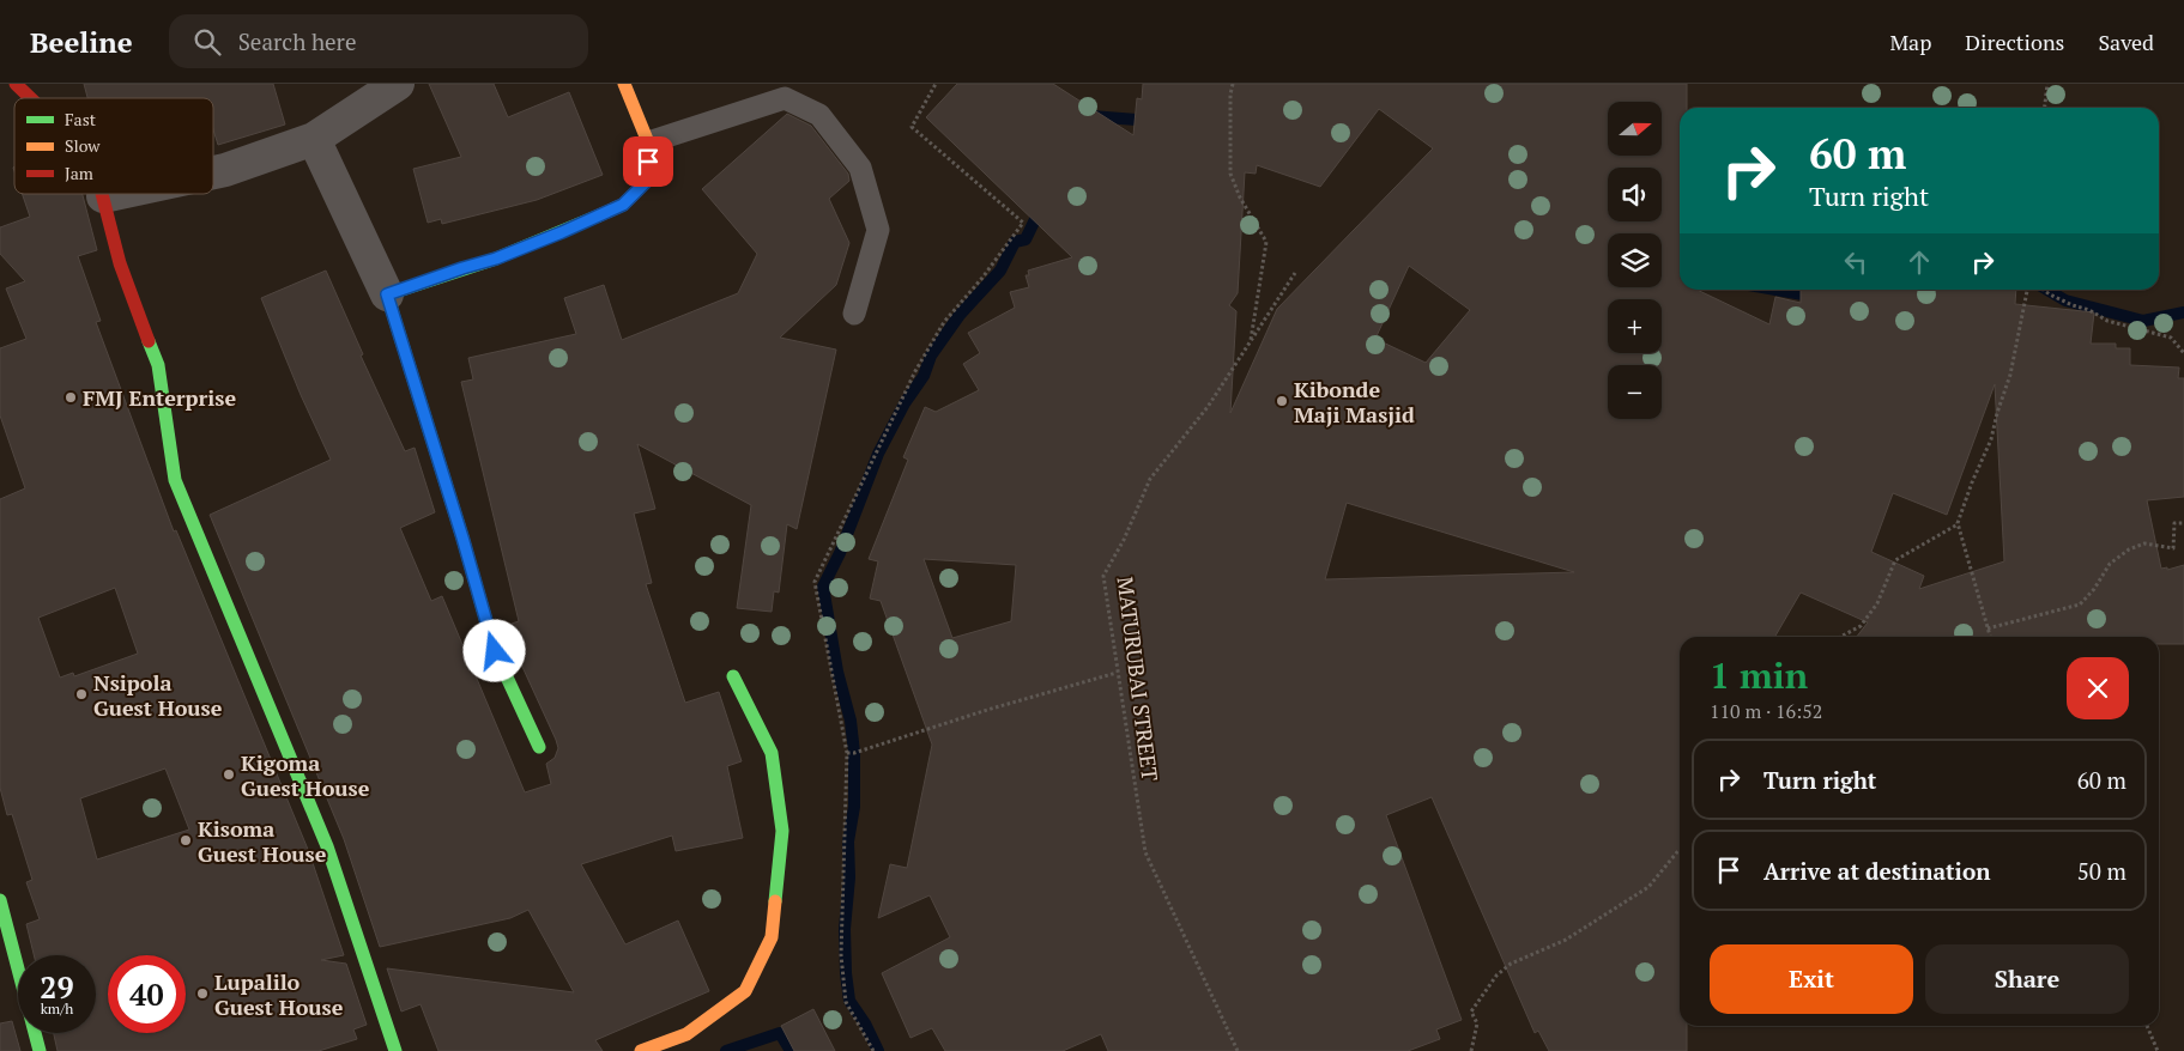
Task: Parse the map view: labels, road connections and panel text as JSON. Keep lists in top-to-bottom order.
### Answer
{
  "streets": {
    "path": ["MATURUBAI STREET"]
  },
  "places": [
    "FMJ Enterprise",
    "Kibonde Maji Masjid",
    "Nsipola Guest House",
    "Kigoma Guest House",
    "Kisoma Guest House",
    "Lupalilo Guest House"
  ],
  "legend": ["Fast", "Slow", "Jam"],
  "north": "right",
  "page": {
    "header": "Beeline",
    "search": "Search here",
    "nav": ["Map", "Directions", "Saved"],
    "map_buttons": ["+", "−"],
    "turn": ["60 m", "Turn right"],
    "heading": ["1 min", "110 m · 16:52"],
    "list": [
      {
        "name": "Turn right",
        "value": "60 m"
      },
      {
        "name": "Arrive at destination",
        "value": "50 m"
      }
    ],
    "buttons": ["Exit", "Share"],
    "speed": "29 km/h",
    "limit": "40"
  }
}
